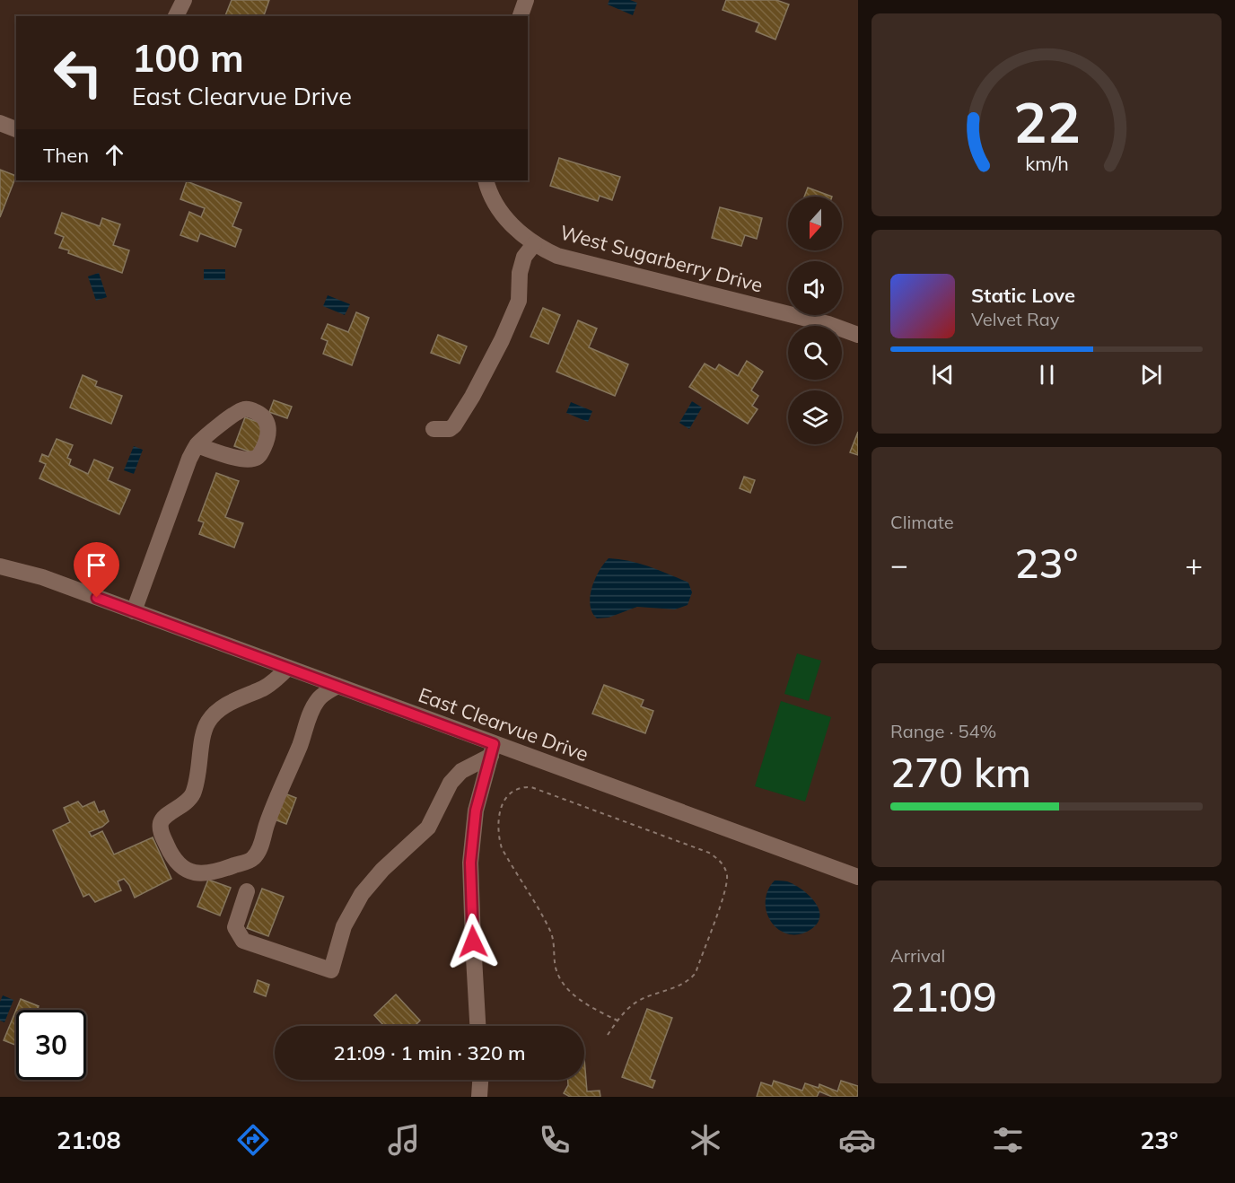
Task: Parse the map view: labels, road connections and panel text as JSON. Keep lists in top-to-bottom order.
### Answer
{
  "streets": {
    "street": ["West Sugarberry Drive", "East Clearvue Drive"]
  },
  "north": "bottom",
  "page": {
    "turn": ["100 m", "East Clearvue Drive"],
    "then": "Then",
    "song": ["Static Love", "Velvet Ray"],
    "tile": [
      "Climate",
      ["Range · 54%", "270 km"],
      ["Arrival", "21:09"]
    ],
    "heat": ["−", "23°", "+"],
    "limit": "30",
    "trip": "21:09 · 1 min · 320 m",
    "tabs": ["21:08", "23°"],
    "gauge": ["22", "km/h"]
  }
}
